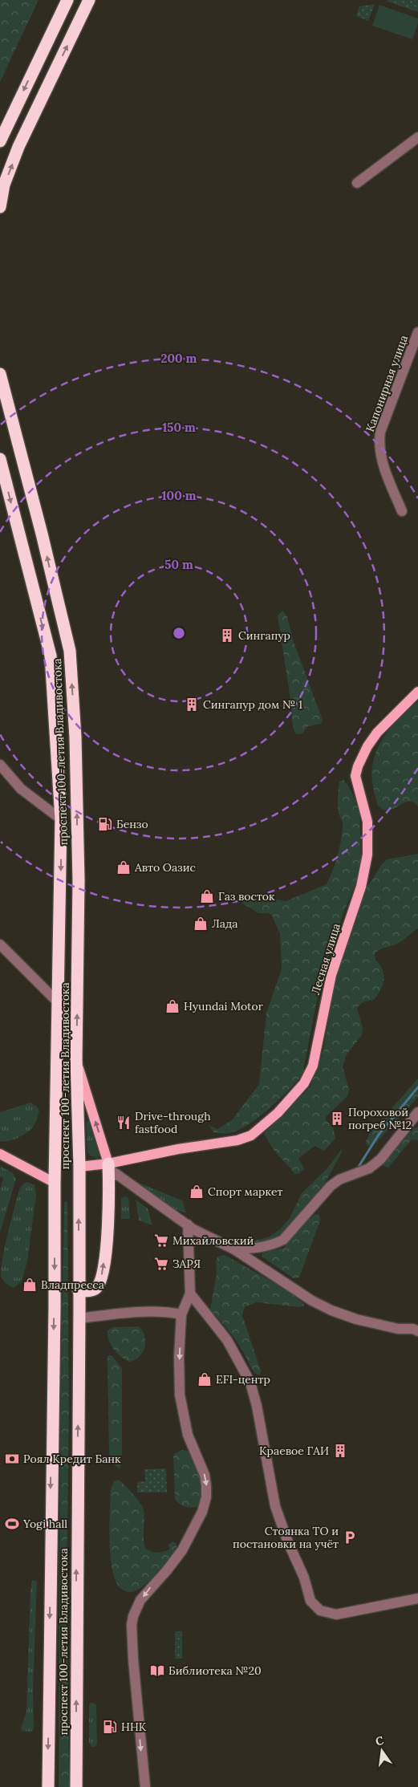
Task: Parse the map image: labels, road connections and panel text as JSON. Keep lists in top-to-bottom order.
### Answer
{
  "streets": {
    "highway": ["проспект 100-летия Владивостока"],
    "main road": ["Лесная улица"],
    "street": ["Капонирная улица"]
  },
  "crossings": [
    ["проспект 100-летия Владивостока", "Лесная улица"]
  ],
  "places": {
    "building": [
      "Сингапур",
      "Сингапур дом № 1",
      "Пороховой погреб №12",
      "Краевое ГАИ"
    ],
    "fuel station": ["Бензо", "ННК"],
    "shop": [
      "Авто Оазис",
      "Газ восток",
      "Лада",
      "Hyundai Motor",
      "Спорт маркет",
      "Владпресса",
      "EFI-центр"
    ],
    "restaurant": ["Drive-through fastfood"],
    "supermarket": ["Михайловский", "ЗАРЯ"],
    "bank": ["Роял Кредит Банк"],
    "sports": ["Yogi hall"],
    "parking": ["Стоянка ТО и постановки на учёт"],
    "library": ["Библиотека №20"]
  },
  "north": "top",
  "rings": [
    "200 m",
    "150 m",
    "100 m",
    "50 m"
  ]
}
